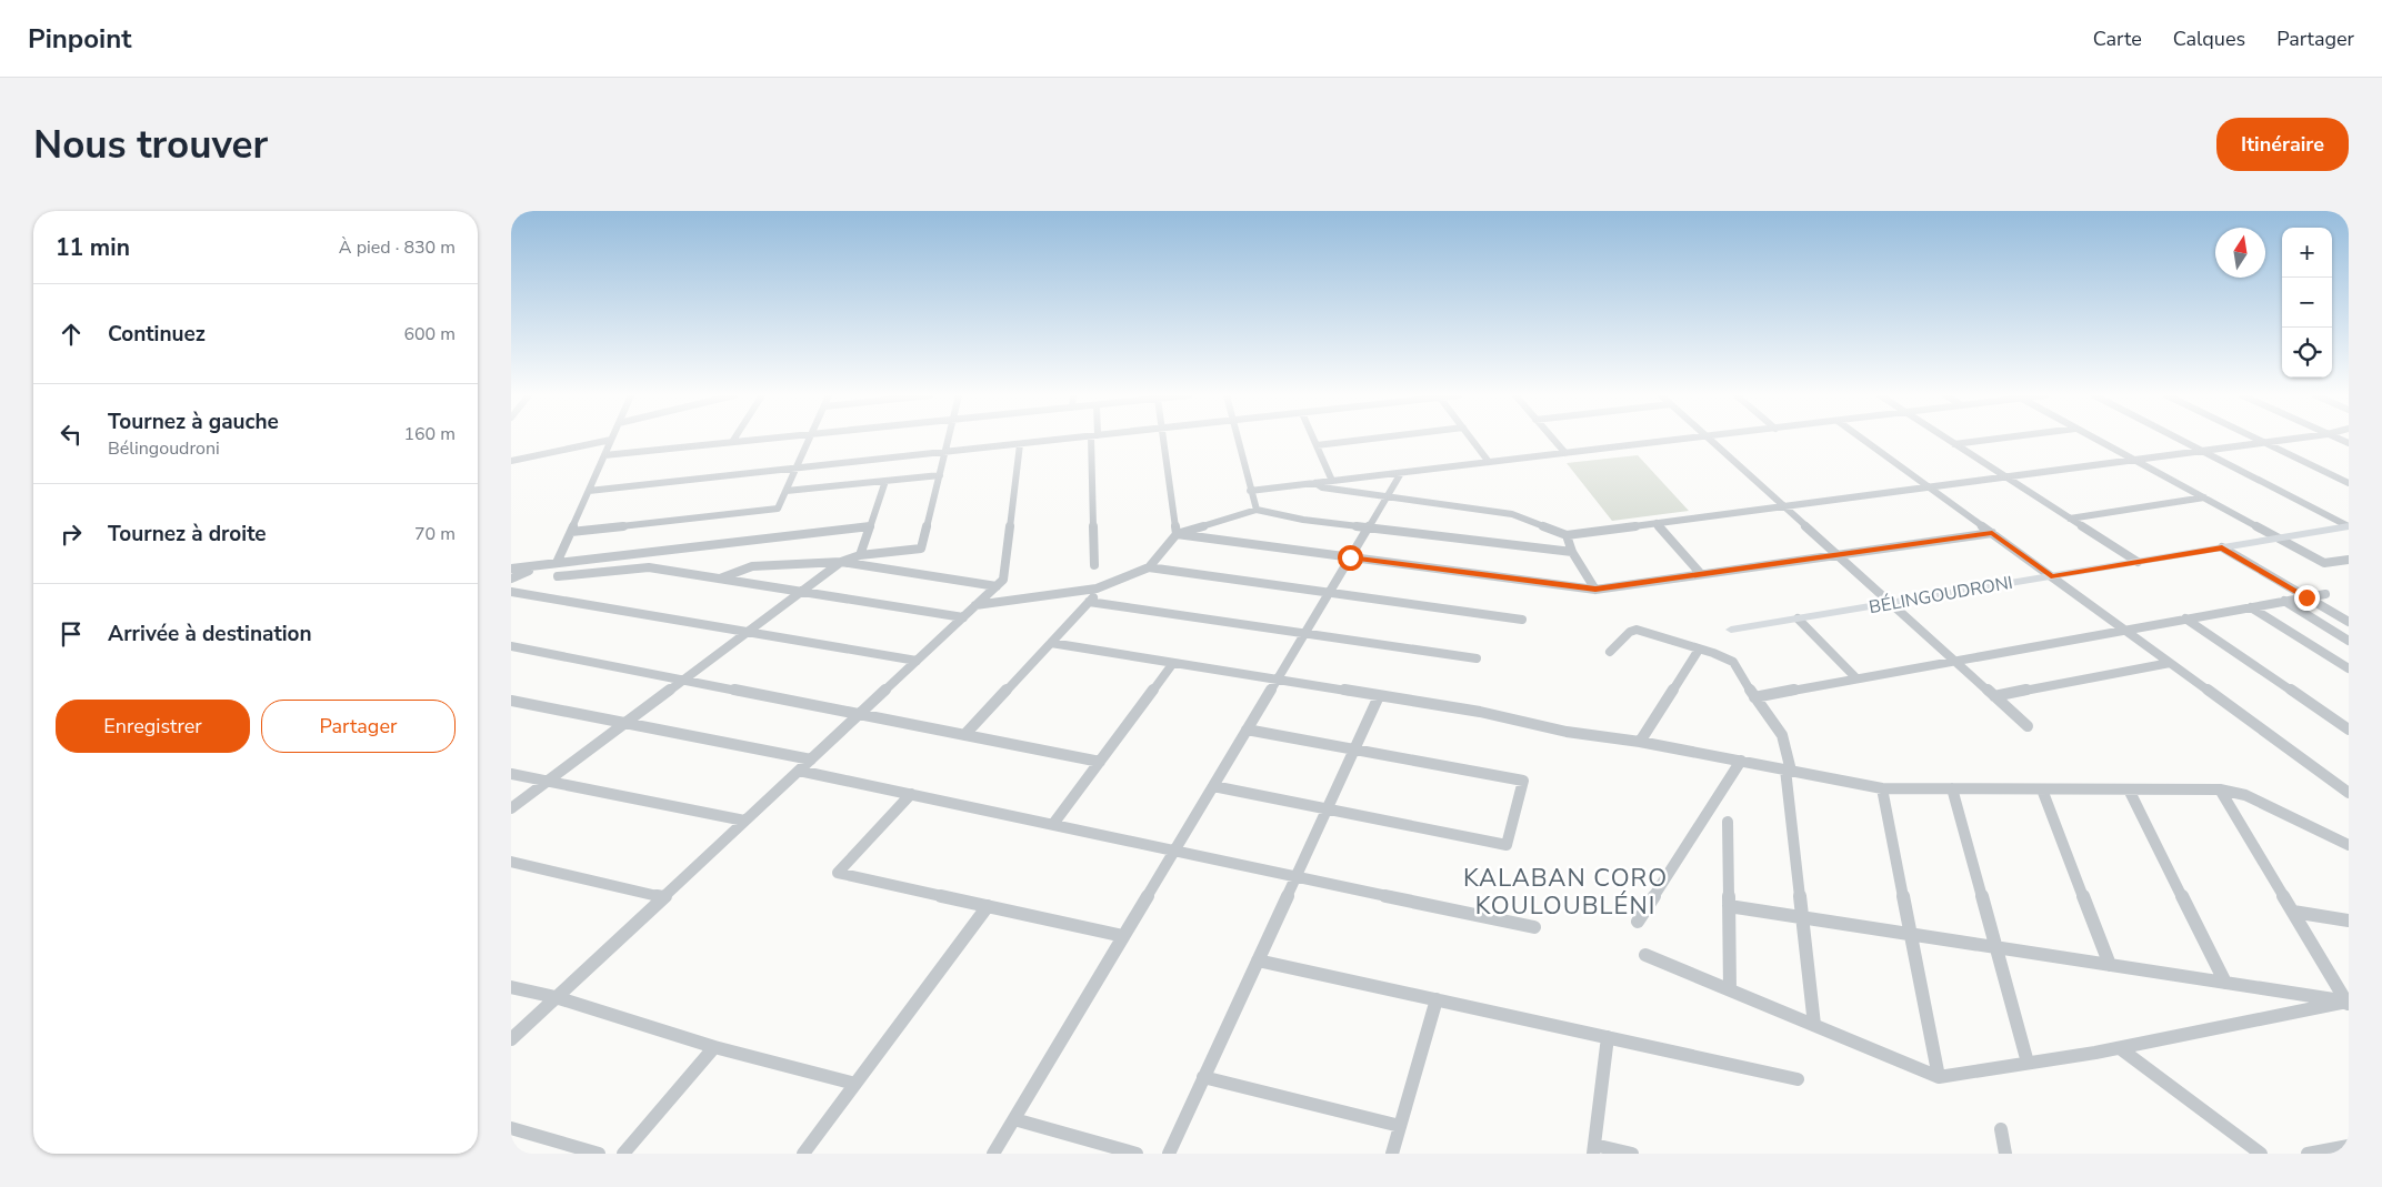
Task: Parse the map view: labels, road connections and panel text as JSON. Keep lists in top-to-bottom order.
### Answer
{
  "streets": {
    "street": ["BÉLINGOUDRONI"]
  },
  "districts": ["KALABAN CORO KOULOUBLÉNI"],
  "north": "top",
  "page": {
    "header": "Pinpoint",
    "nav": ["Carte", "Calques", "Partager"],
    "buttons": [
      "Itinéraire",
      ["Enregistrer", "Partager"]
    ],
    "title": "Nous trouver",
    "heading": ["11 min", "À pied · 830 m"],
    "map_buttons": ["+", "−"],
    "list": [
      ["Continuez", "600 m"],
      ["Tournez à gauche", "Bélingoudroni", "160 m"],
      ["Tournez à droite", "70 m"],
      "Arrivée à destination"
    ]
  }
}
